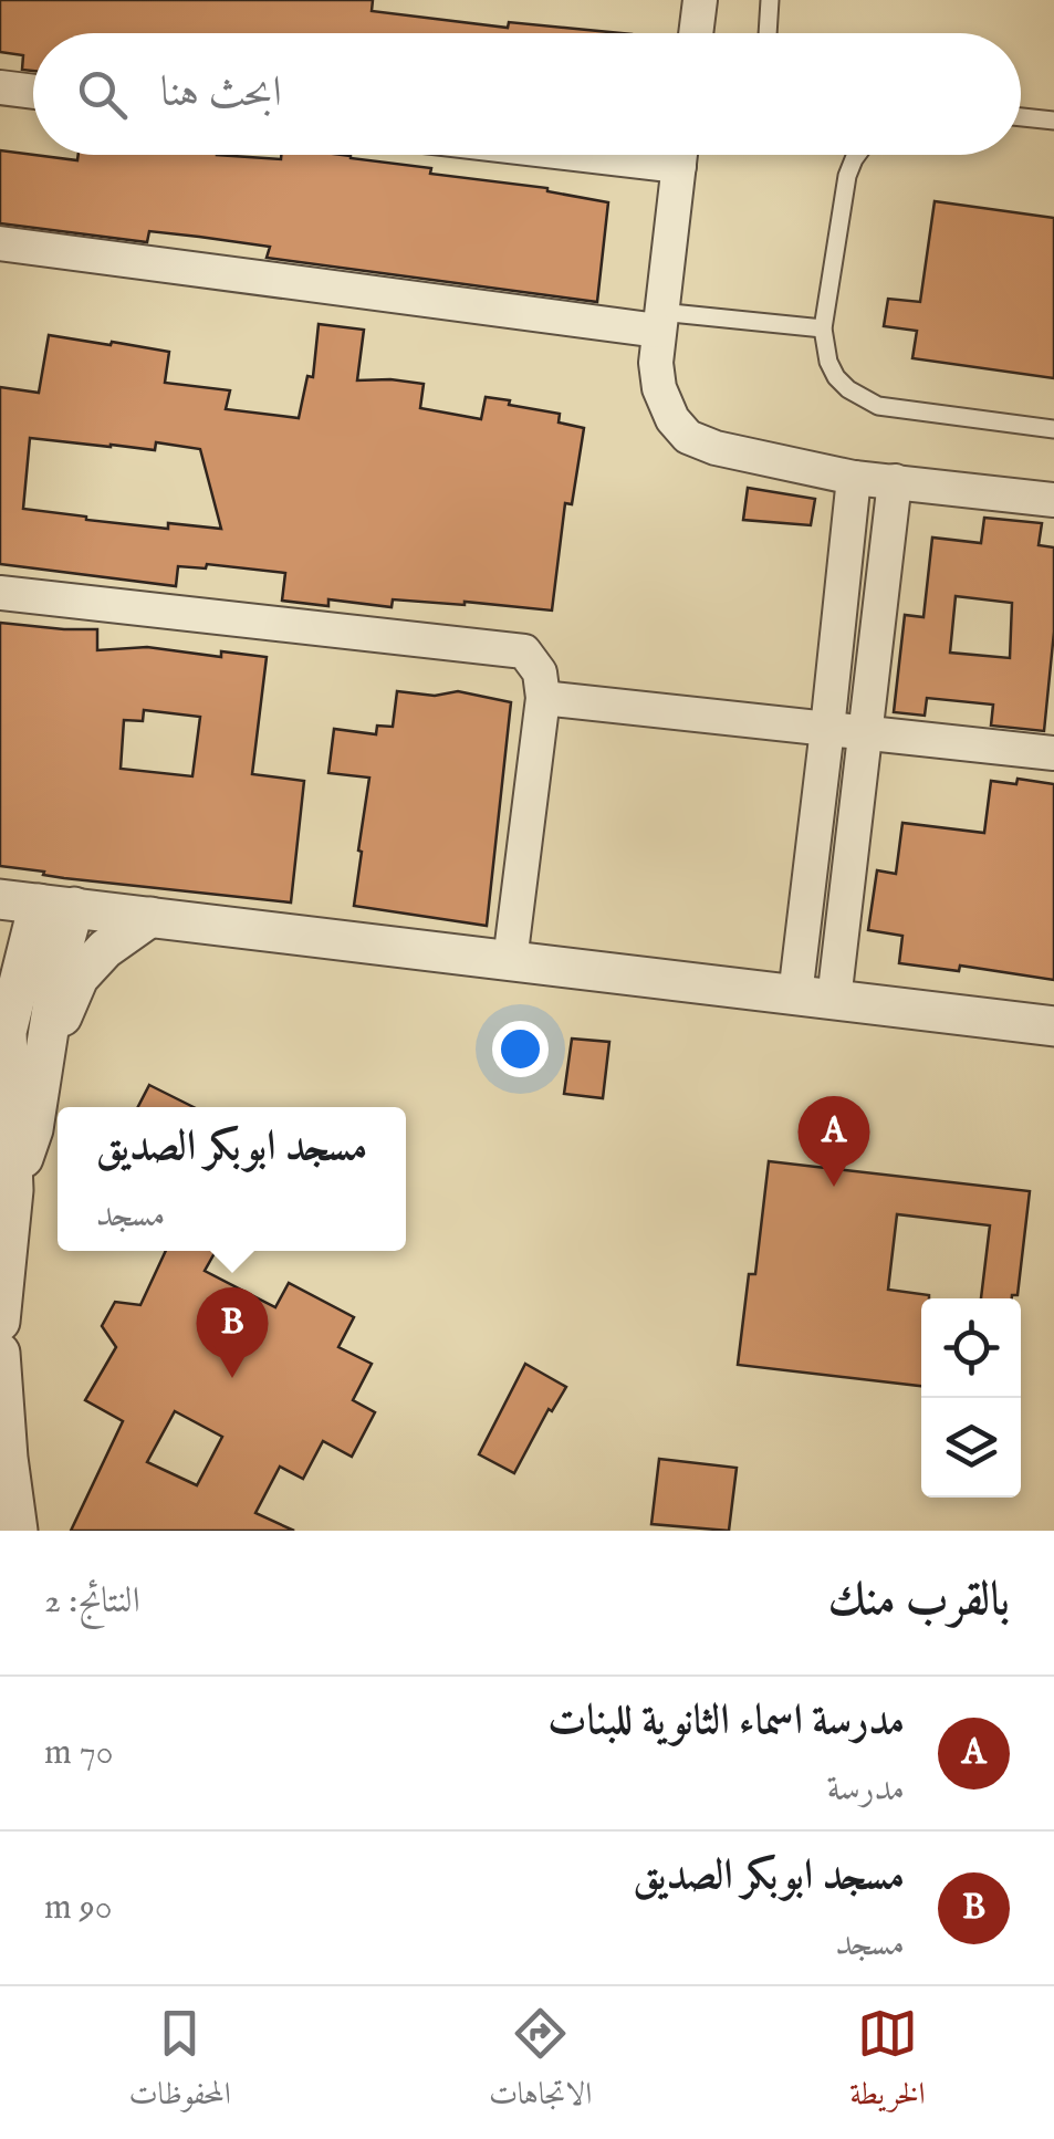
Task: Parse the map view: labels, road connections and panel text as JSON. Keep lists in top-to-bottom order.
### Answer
{
  "page": {
    "search": "ابحث هنا",
    "pins": ["A", "B"],
    "popup": ["مسجد ابوبكر الصديق", "مسجد"],
    "heading": ["بالقرب منك", "النتائج: 2"],
    "list": [
      {
        "mark": "A",
        "name": "مدرسة اسماء الثانوية للبنات",
        "note": "مدرسة",
        "value": "70 m"
      },
      {
        "mark": "B",
        "name": "مسجد ابوبكر الصديق",
        "note": "مسجد",
        "value": "90 m"
      }
    ],
    "nav": ["الخريطة", "الاتجاهات", "المحفوظات"]
  }
}
